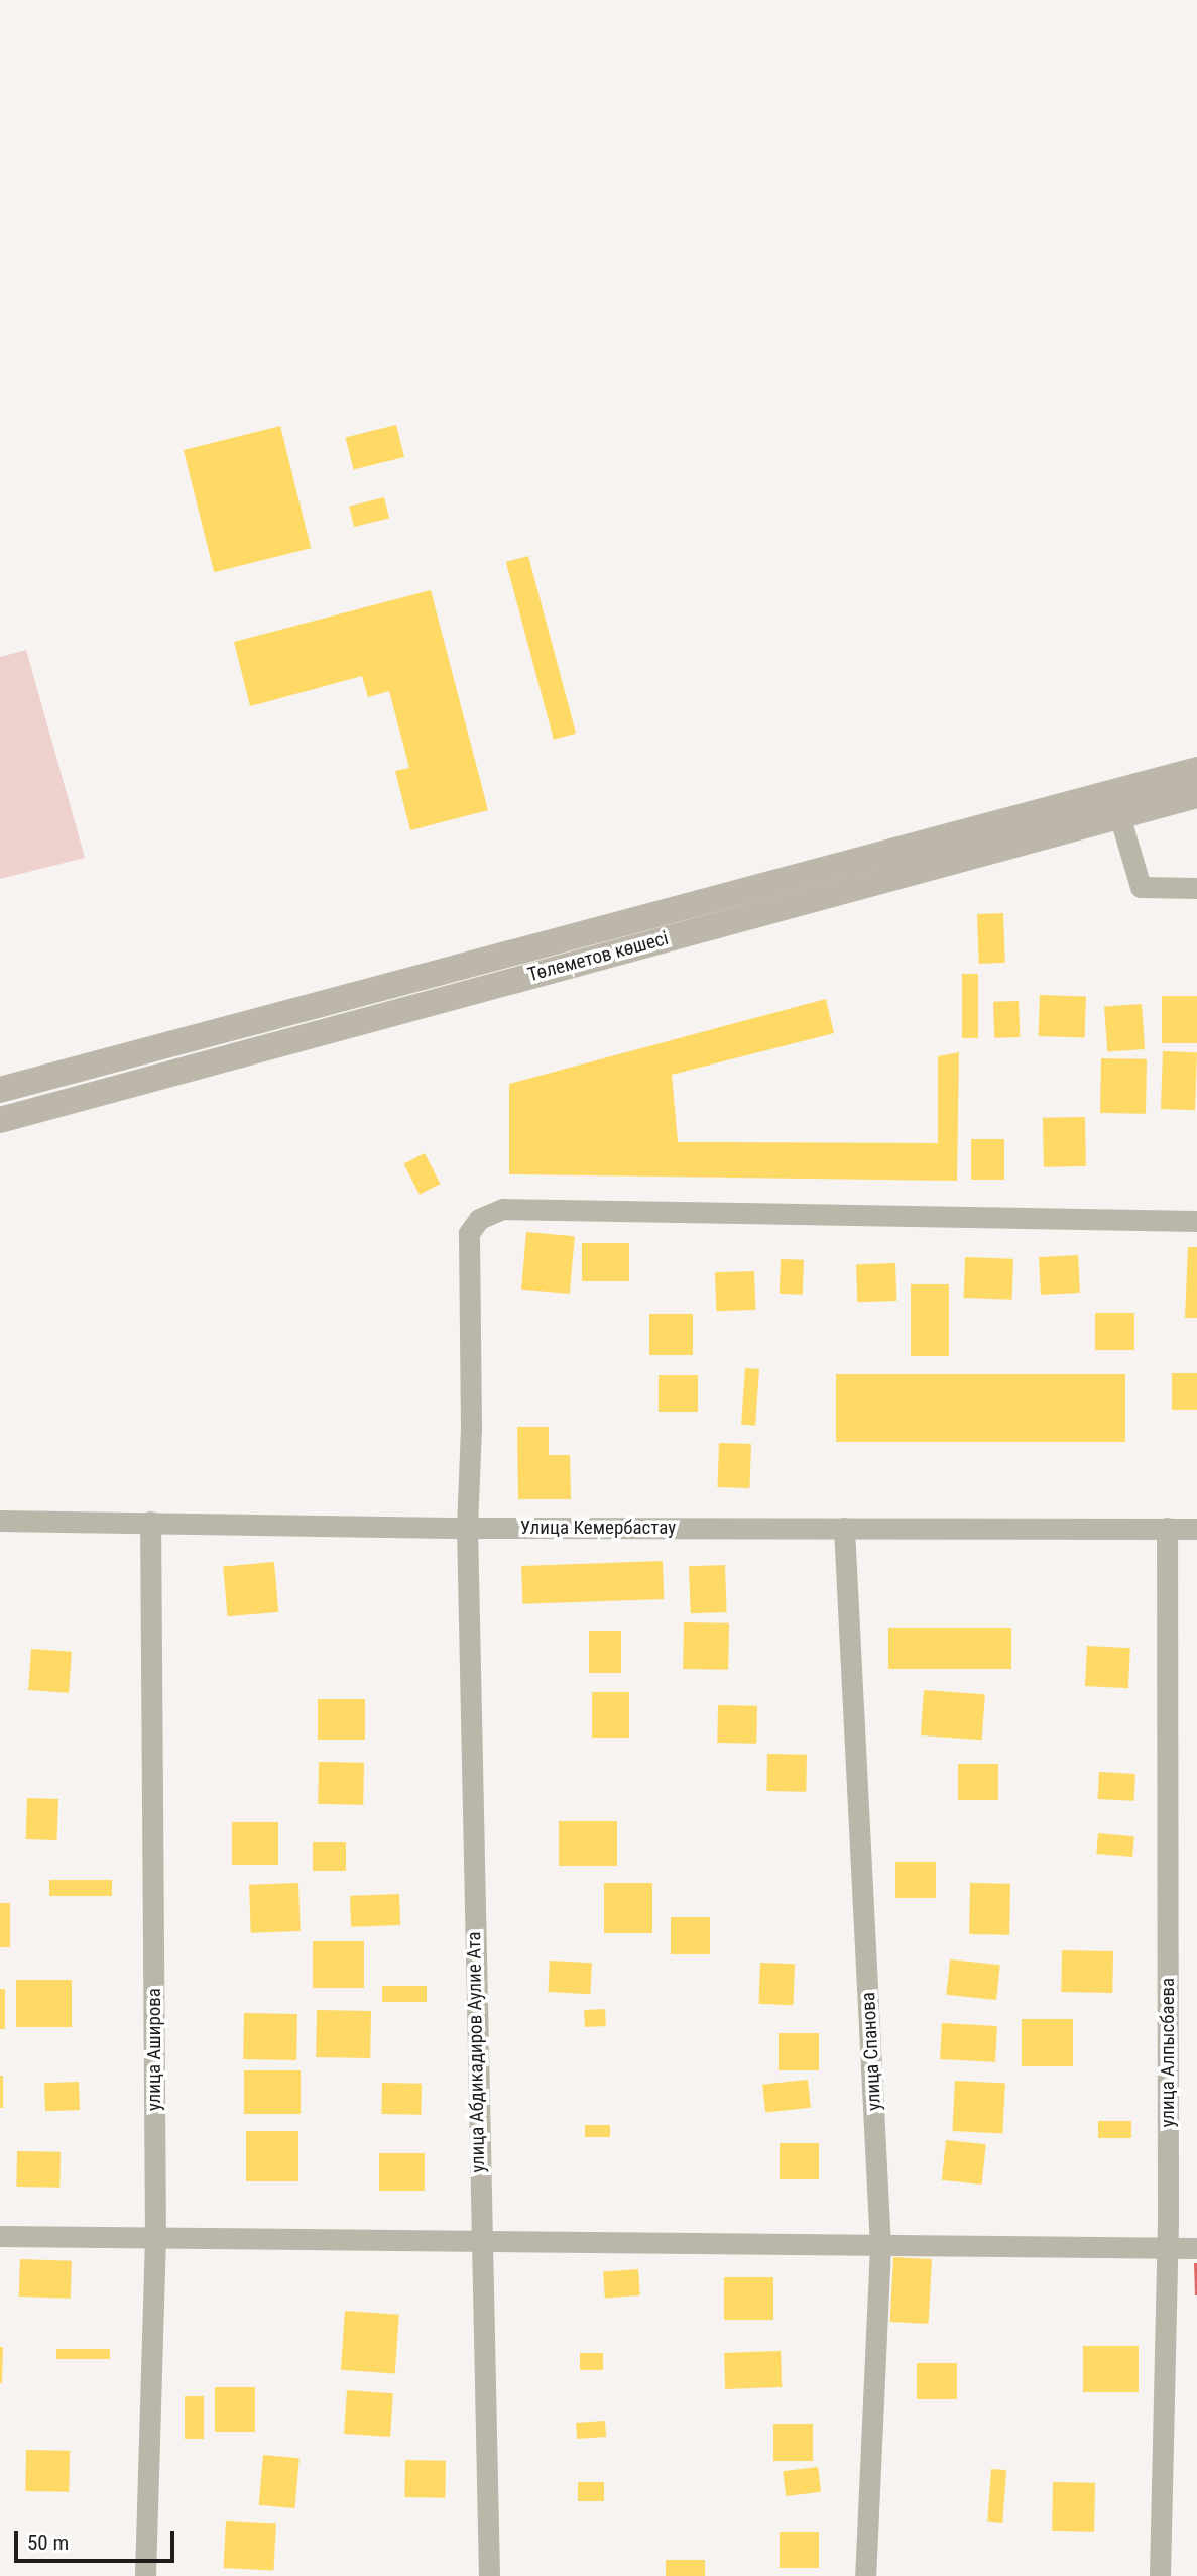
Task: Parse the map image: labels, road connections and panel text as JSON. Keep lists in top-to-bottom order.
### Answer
{
  "streets": {
    "main road": ["Төлеметов көшесі"],
    "street": [
      "Улица Кемербастау",
      "улица Аширова",
      "улица Спанова",
      "улица Абдикадиров Аулие Ата",
      "улица Алпысбаева"
    ]
  },
  "crossings": [
    ["Улица Кемербастау", "улица Аширова"],
    ["Улица Кемербастау", "улица Спанова"],
    ["Улица Кемербастау", "улица Абдикадиров Аулие Ата"],
    ["Улица Кемербастау", "улица Алпысбаева"]
  ],
  "scale_bar": "50 m"
}
